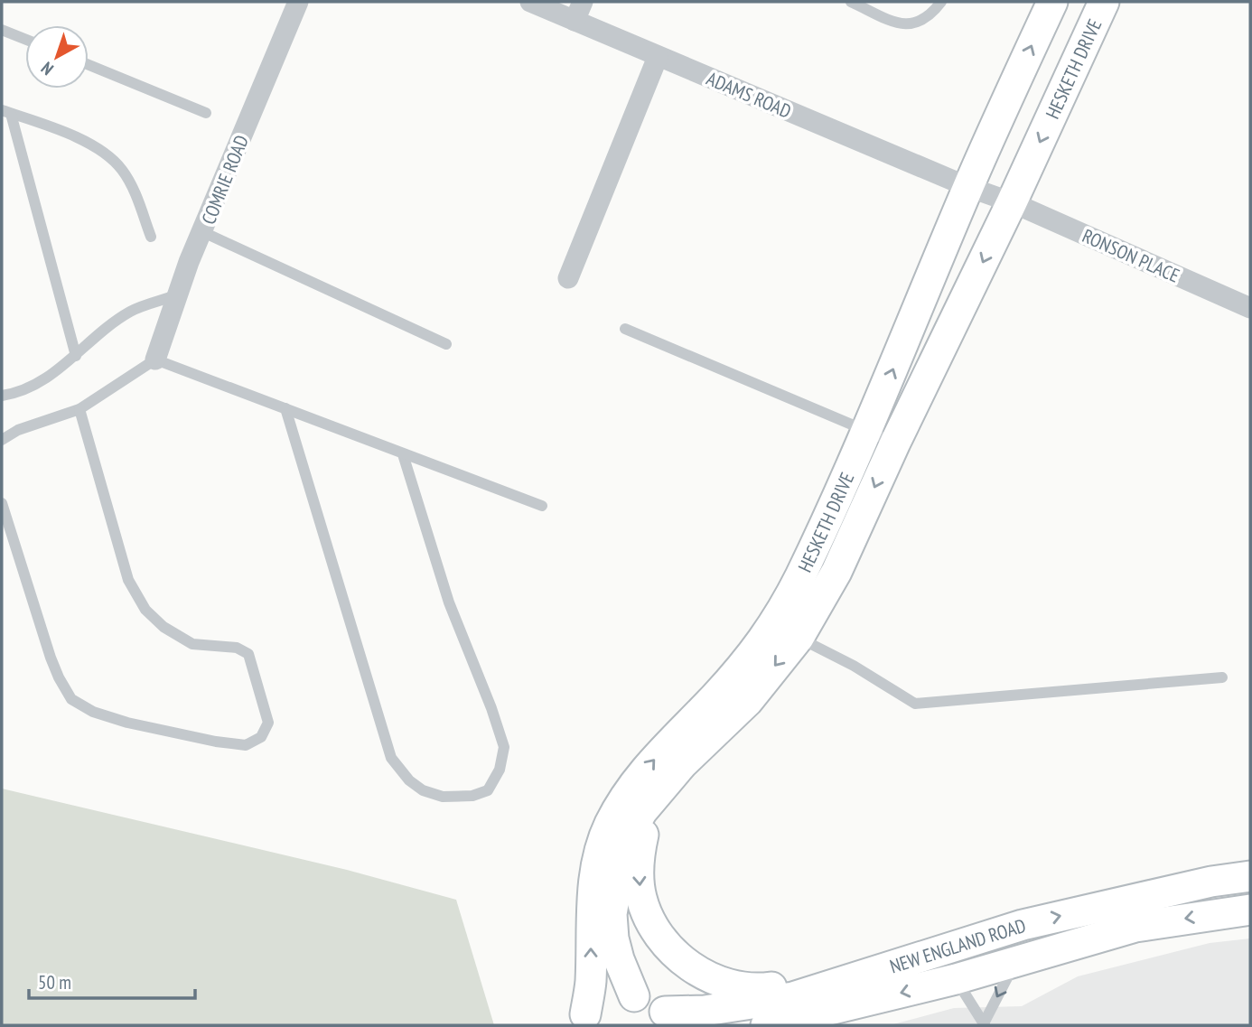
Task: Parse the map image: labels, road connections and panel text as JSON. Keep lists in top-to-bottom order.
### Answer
{
  "streets": {
    "street": [
      "HESKETH DRIVE",
      "ADAMS ROAD",
      "COMRIE ROAD",
      "RONSON PLACE",
      "NEW ENGLAND ROAD"
    ]
  },
  "crossings": [
    ["HESKETH DRIVE", "ADAMS ROAD"],
    ["HESKETH DRIVE", "RONSON PLACE"],
    ["ADAMS ROAD", "RONSON PLACE"]
  ],
  "scale_bar": "50 m",
  "north": "bottom left"
}
